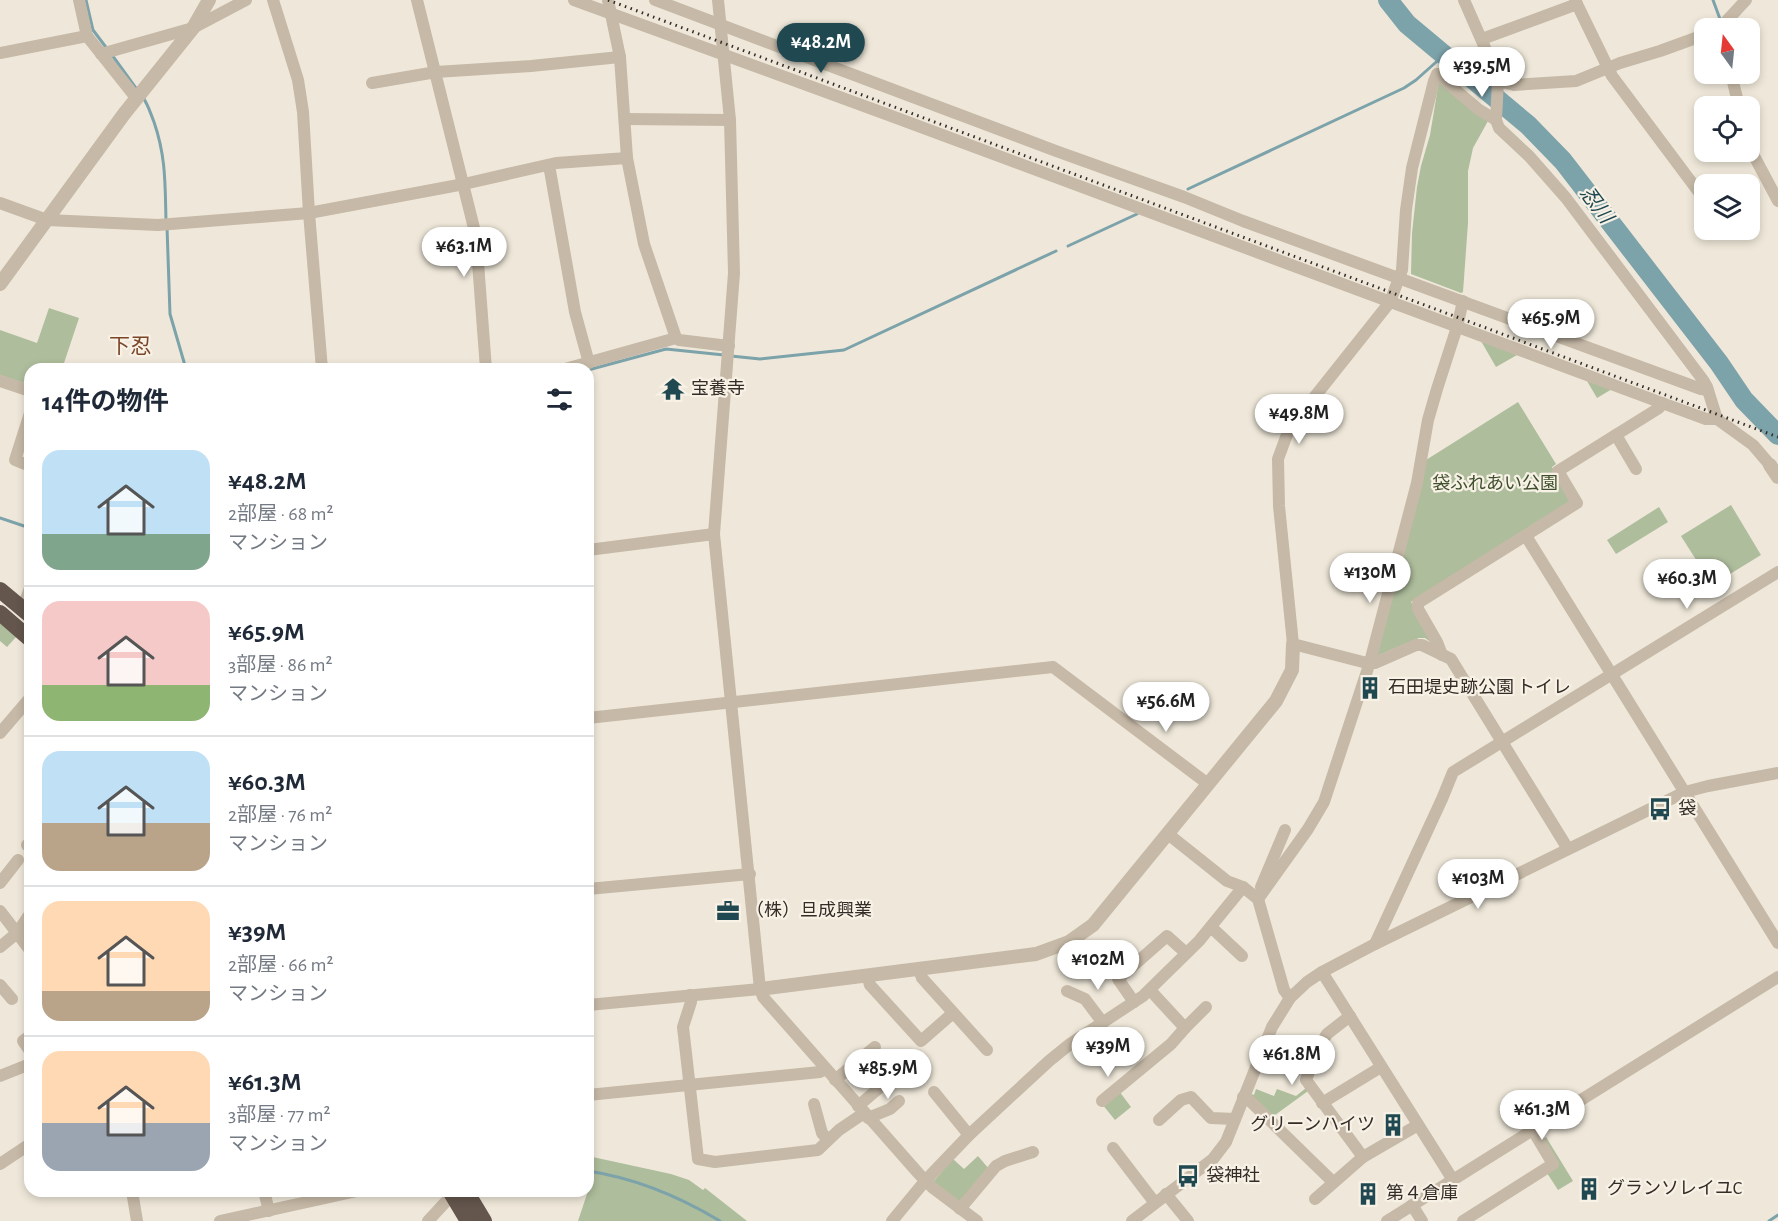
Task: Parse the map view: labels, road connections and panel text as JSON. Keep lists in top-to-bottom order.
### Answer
{
  "districts": ["下忍"],
  "water": ["忍川"],
  "parks": ["袋ふれあい公園"],
  "places": {
    "temple": ["宝養寺"],
    "building": [
      "石田堤史跡公園 トイレ",
      "グリーンハイツ",
      "グランソレイユC",
      "第４倉庫"
    ],
    "bus stop": ["袋", "袋神社"],
    "office": ["（株）旦成興業"]
  },
  "north": "top",
  "page": {
    "price": [
      "¥48.2M",
      "¥39.5M",
      "¥63.1M",
      "¥65.9M",
      "¥49.8M",
      "¥130M",
      "¥60.3M",
      "¥56.6M",
      "¥103M",
      "¥102M",
      "¥39M",
      "¥61.8M",
      "¥85.9M",
      "¥61.3M"
    ],
    "heading": "14件の物件",
    "list": [
      {
        "name": "¥48.2M",
        "note": "2部屋 · 68 m² · マンション"
      },
      {
        "name": "¥65.9M",
        "note": "3部屋 · 86 m² · マンション"
      },
      {
        "name": "¥60.3M",
        "note": "2部屋 · 76 m² · マンション"
      },
      {
        "name": "¥39M",
        "note": "2部屋 · 66 m² · マンション"
      },
      {
        "name": "¥61.3M",
        "note": "3部屋 · 77 m² · マンション"
      }
    ]
  }
}
